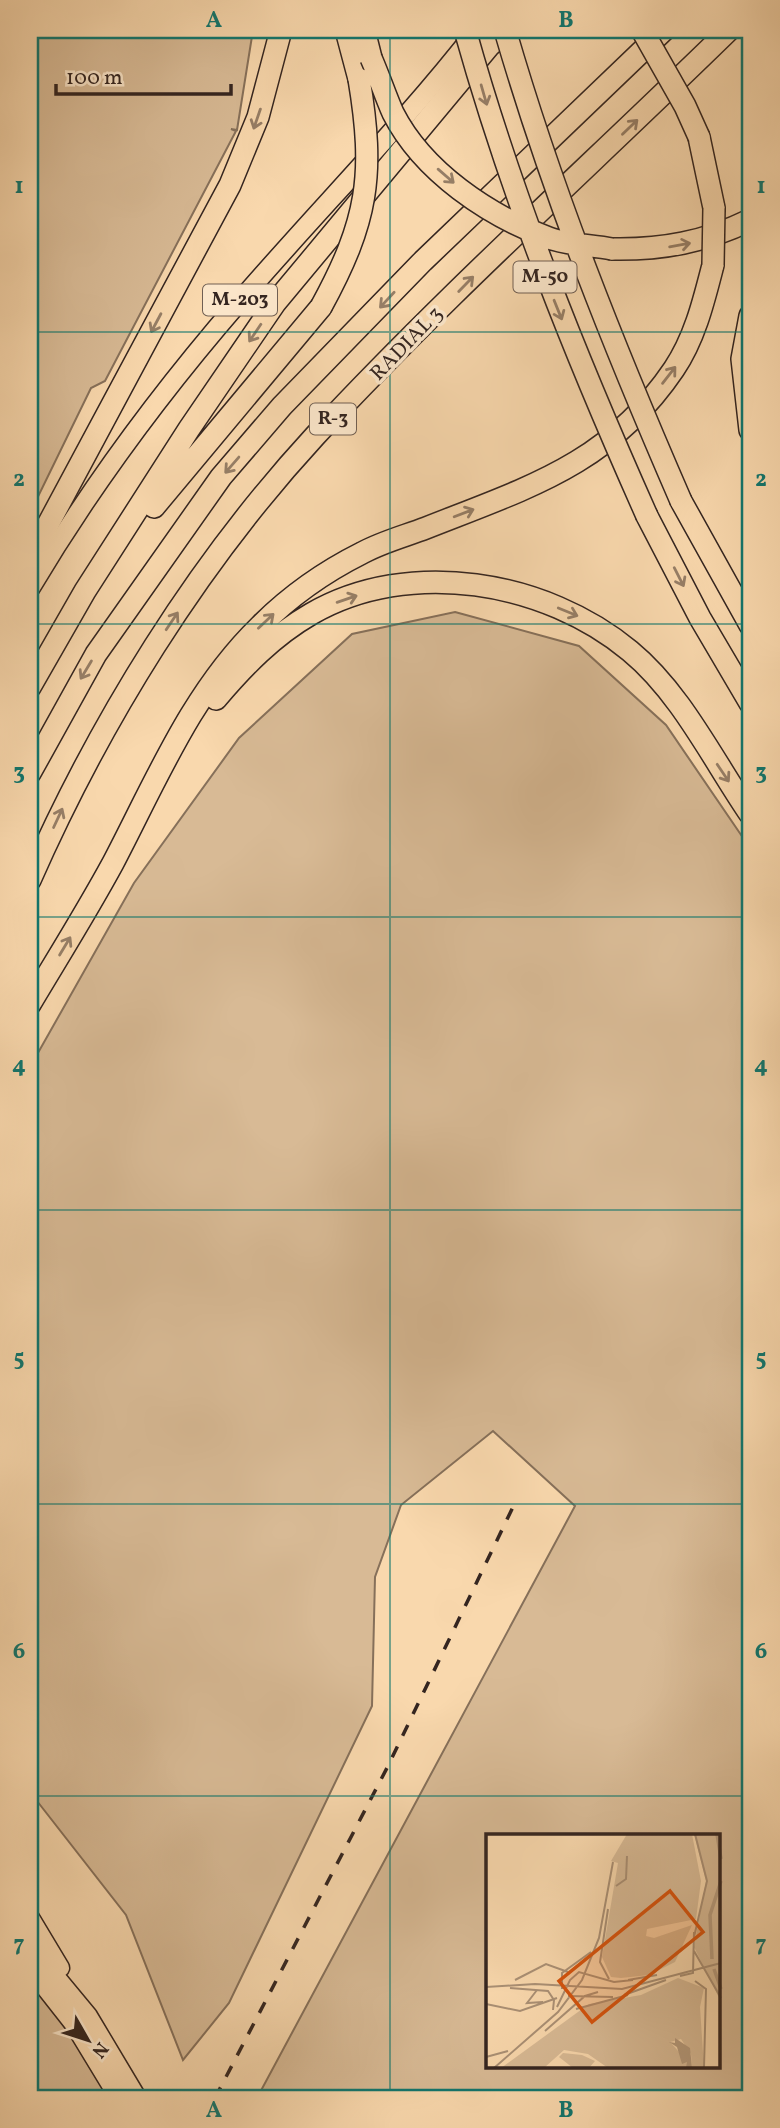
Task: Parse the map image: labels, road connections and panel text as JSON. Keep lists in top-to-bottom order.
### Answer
{
  "streets": {
    "highway": ["M-50", "RADIAL 3", "R-3"],
    "main road": ["M-203"]
  },
  "scale_bar": "100 m",
  "north": "bottom right",
  "grid": {
    "columns": ["A", "B"],
    "rows": [
      "1",
      "2",
      "3",
      "4",
      "5",
      "6",
      "7"
    ]
  }
}
